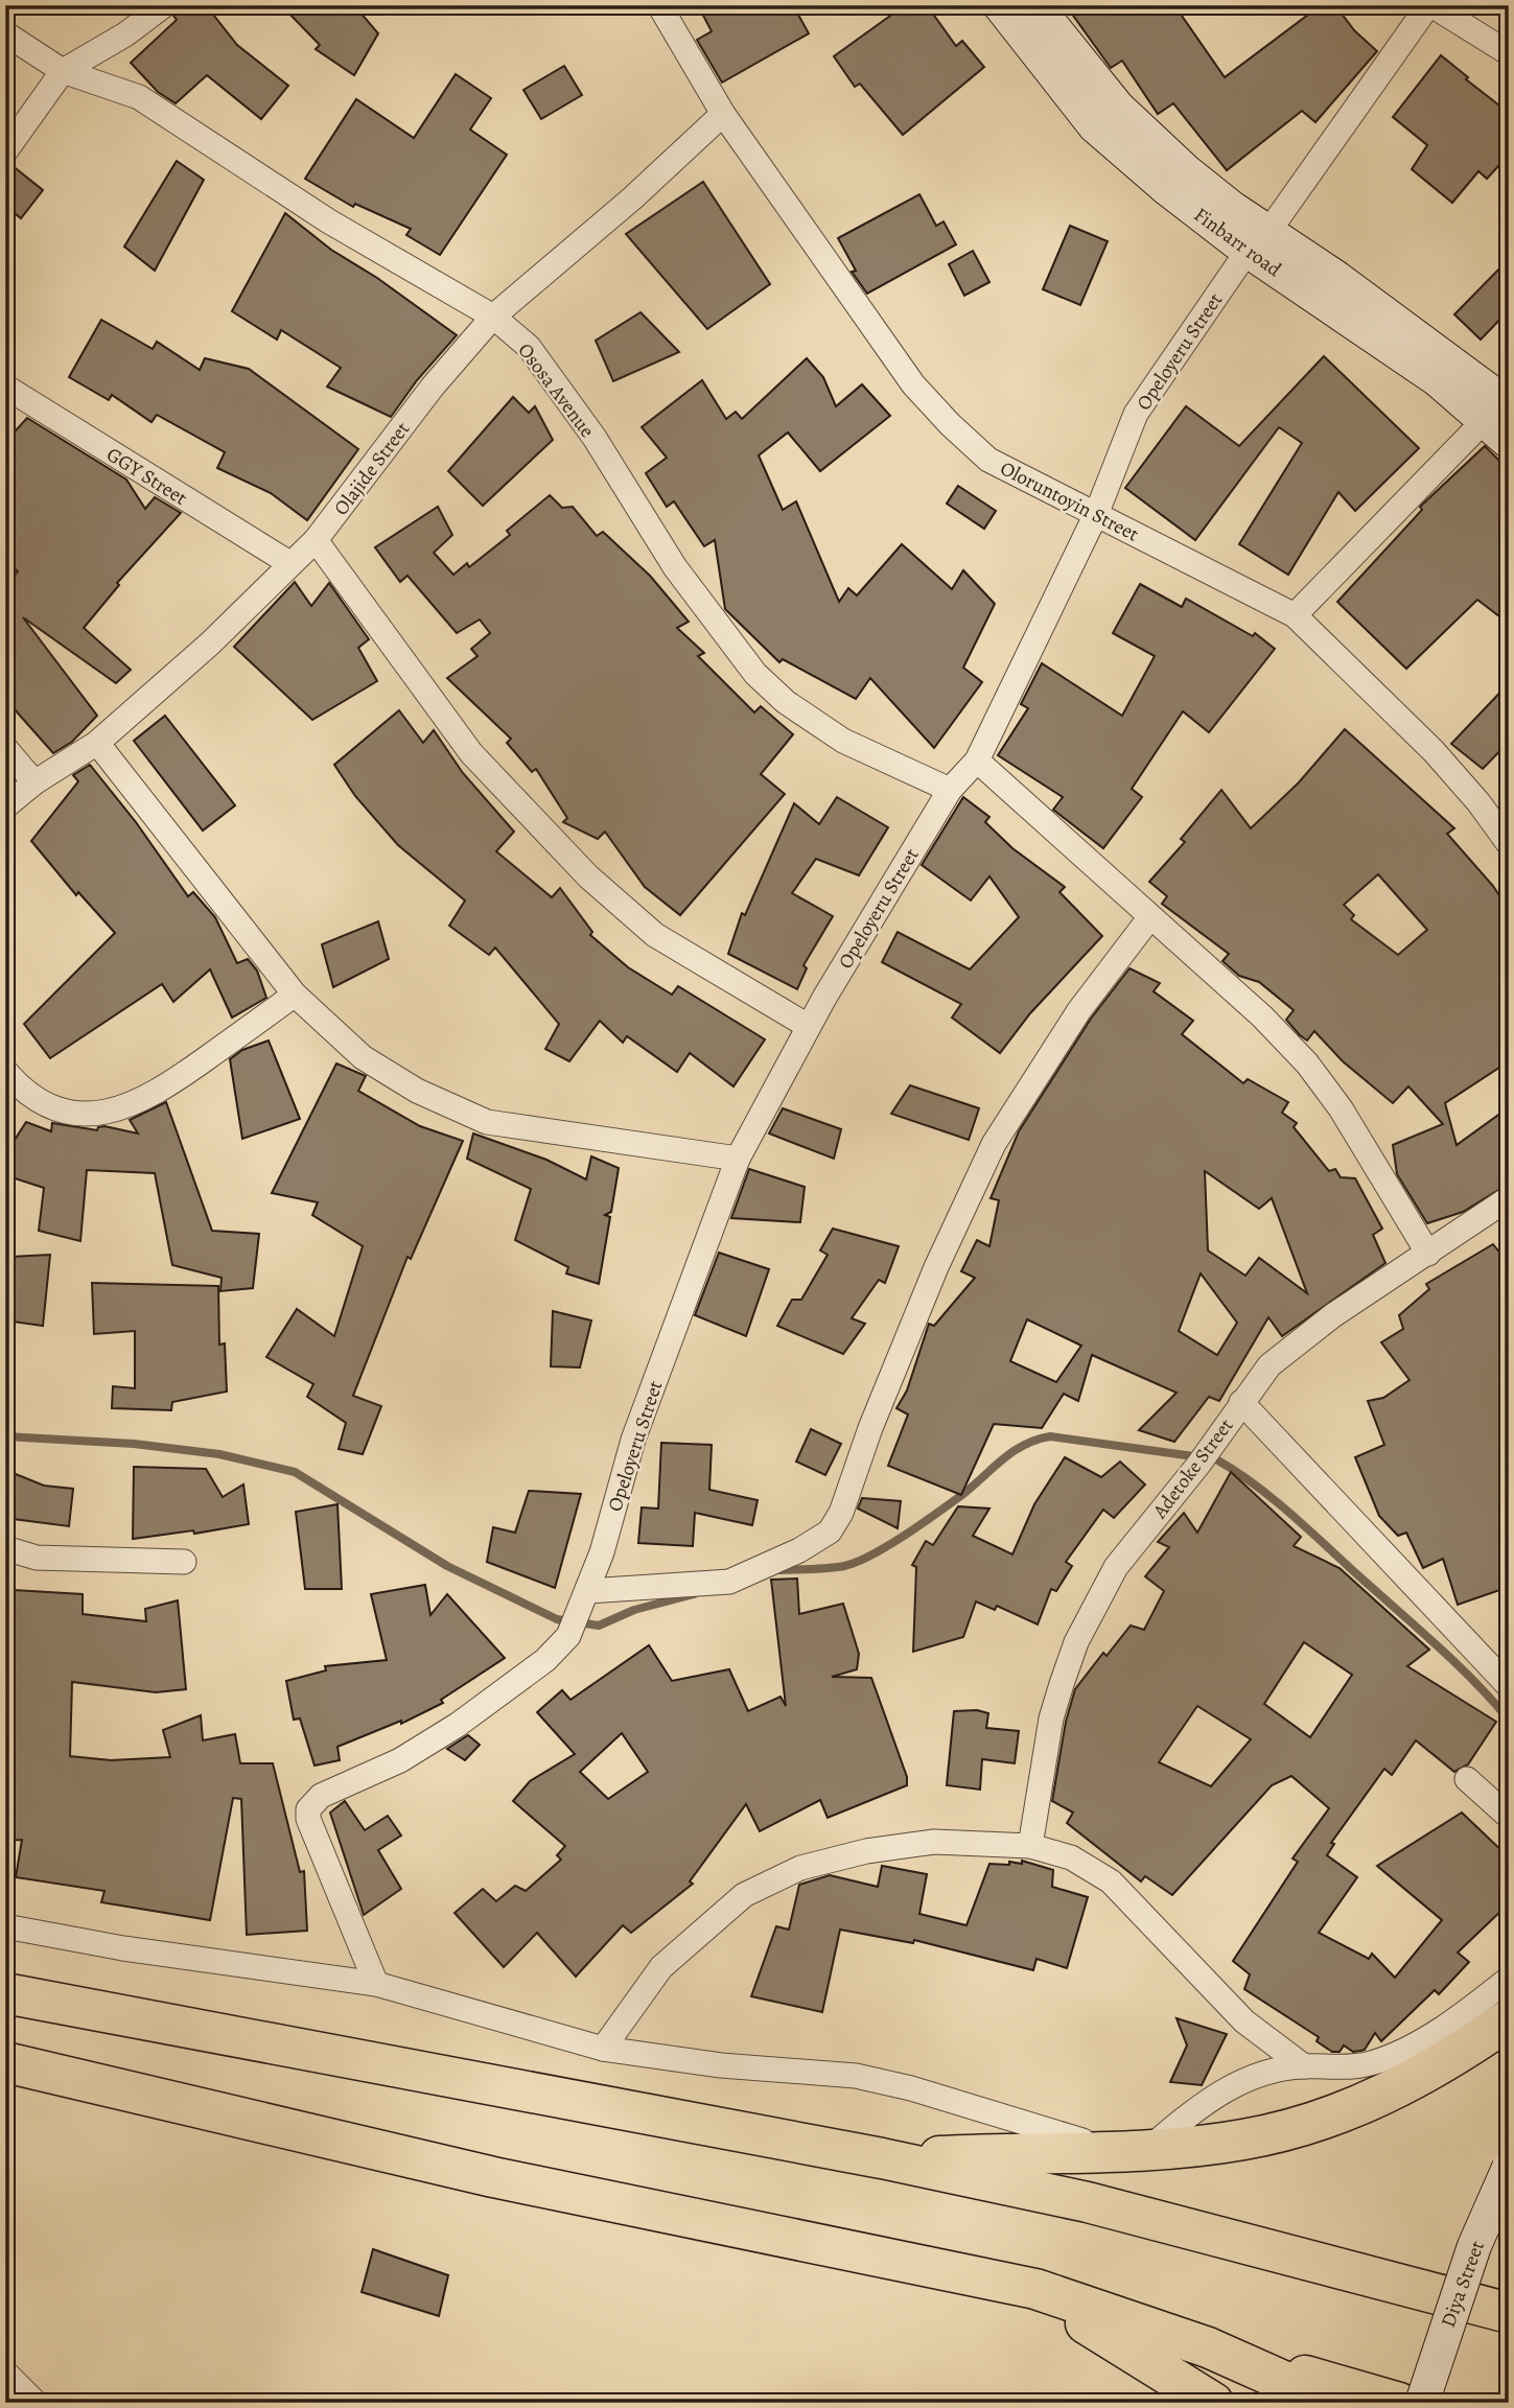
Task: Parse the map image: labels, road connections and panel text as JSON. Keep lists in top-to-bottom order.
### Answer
{
  "streets": {
    "main road": ["Finbarr road", "Diya Street"],
    "street": [
      "Opeloyeru Street",
      "Ososa Avenue",
      "Olajide Street",
      "GGY Street",
      "Oloruntoyin Street",
      "Adetoke Street"
    ]
  },
  "crossings": [
    ["Finbarr road", "Opeloyeru Street"],
    ["Opeloyeru Street", "Ososa Avenue"],
    ["Opeloyeru Street", "Oloruntoyin Street"],
    ["Ososa Avenue", "Olajide Street"],
    ["Olajide Street", "GGY Street"],
    ["Olajide Street", "Oloruntoyin Street"]
  ]
}
